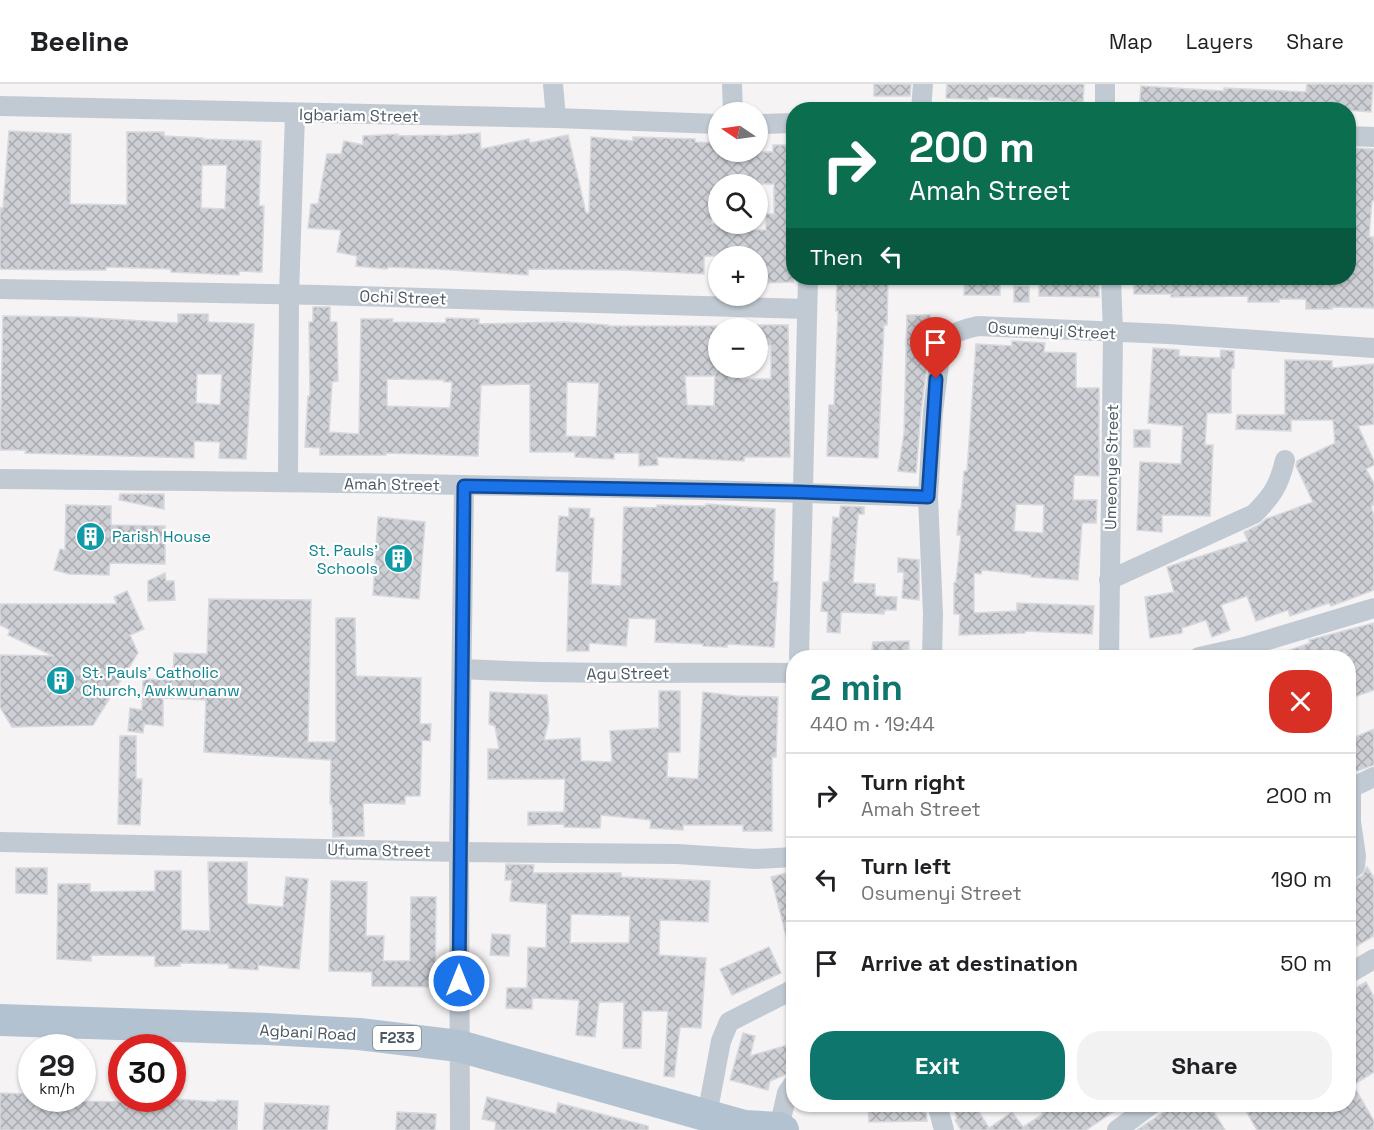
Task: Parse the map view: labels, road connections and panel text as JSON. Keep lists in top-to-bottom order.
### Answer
{
  "streets": {
    "main road": ["Agbani Road", "F233"],
    "street": [
      "Igbariam Street",
      "Ochi Street",
      "Osumenyi Street",
      "Umeonye Street",
      "Amah Street",
      "Agu Street",
      "Ufuma Street"
    ]
  },
  "crossings": [
    ["Osumenyi Street", "Umeonye Street"],
    ["Osumenyi Street", "Amah Street"]
  ],
  "places": {
    "building": ["Parish House", "St. Pauls' Schools", "St. Pauls' Catholic Church, Awkwunanw"]
  },
  "north": "left",
  "page": {
    "header": "Beeline",
    "nav": ["Map", "Layers", "Share"],
    "map_buttons": ["+", "−"],
    "turn": ["200 m", "Amah Street"],
    "then": "Then",
    "heading": ["2 min", "440 m · 19:44"],
    "list": [
      {
        "name": "Turn right",
        "note": "Amah Street",
        "value": "200 m"
      },
      {
        "name": "Turn left",
        "note": "Osumenyi Street",
        "value": "190 m"
      },
      {
        "name": "Arrive at destination",
        "value": "50 m"
      }
    ],
    "buttons": ["Exit", "Share"],
    "speed": "29 km/h",
    "limit": "30"
  }
}
